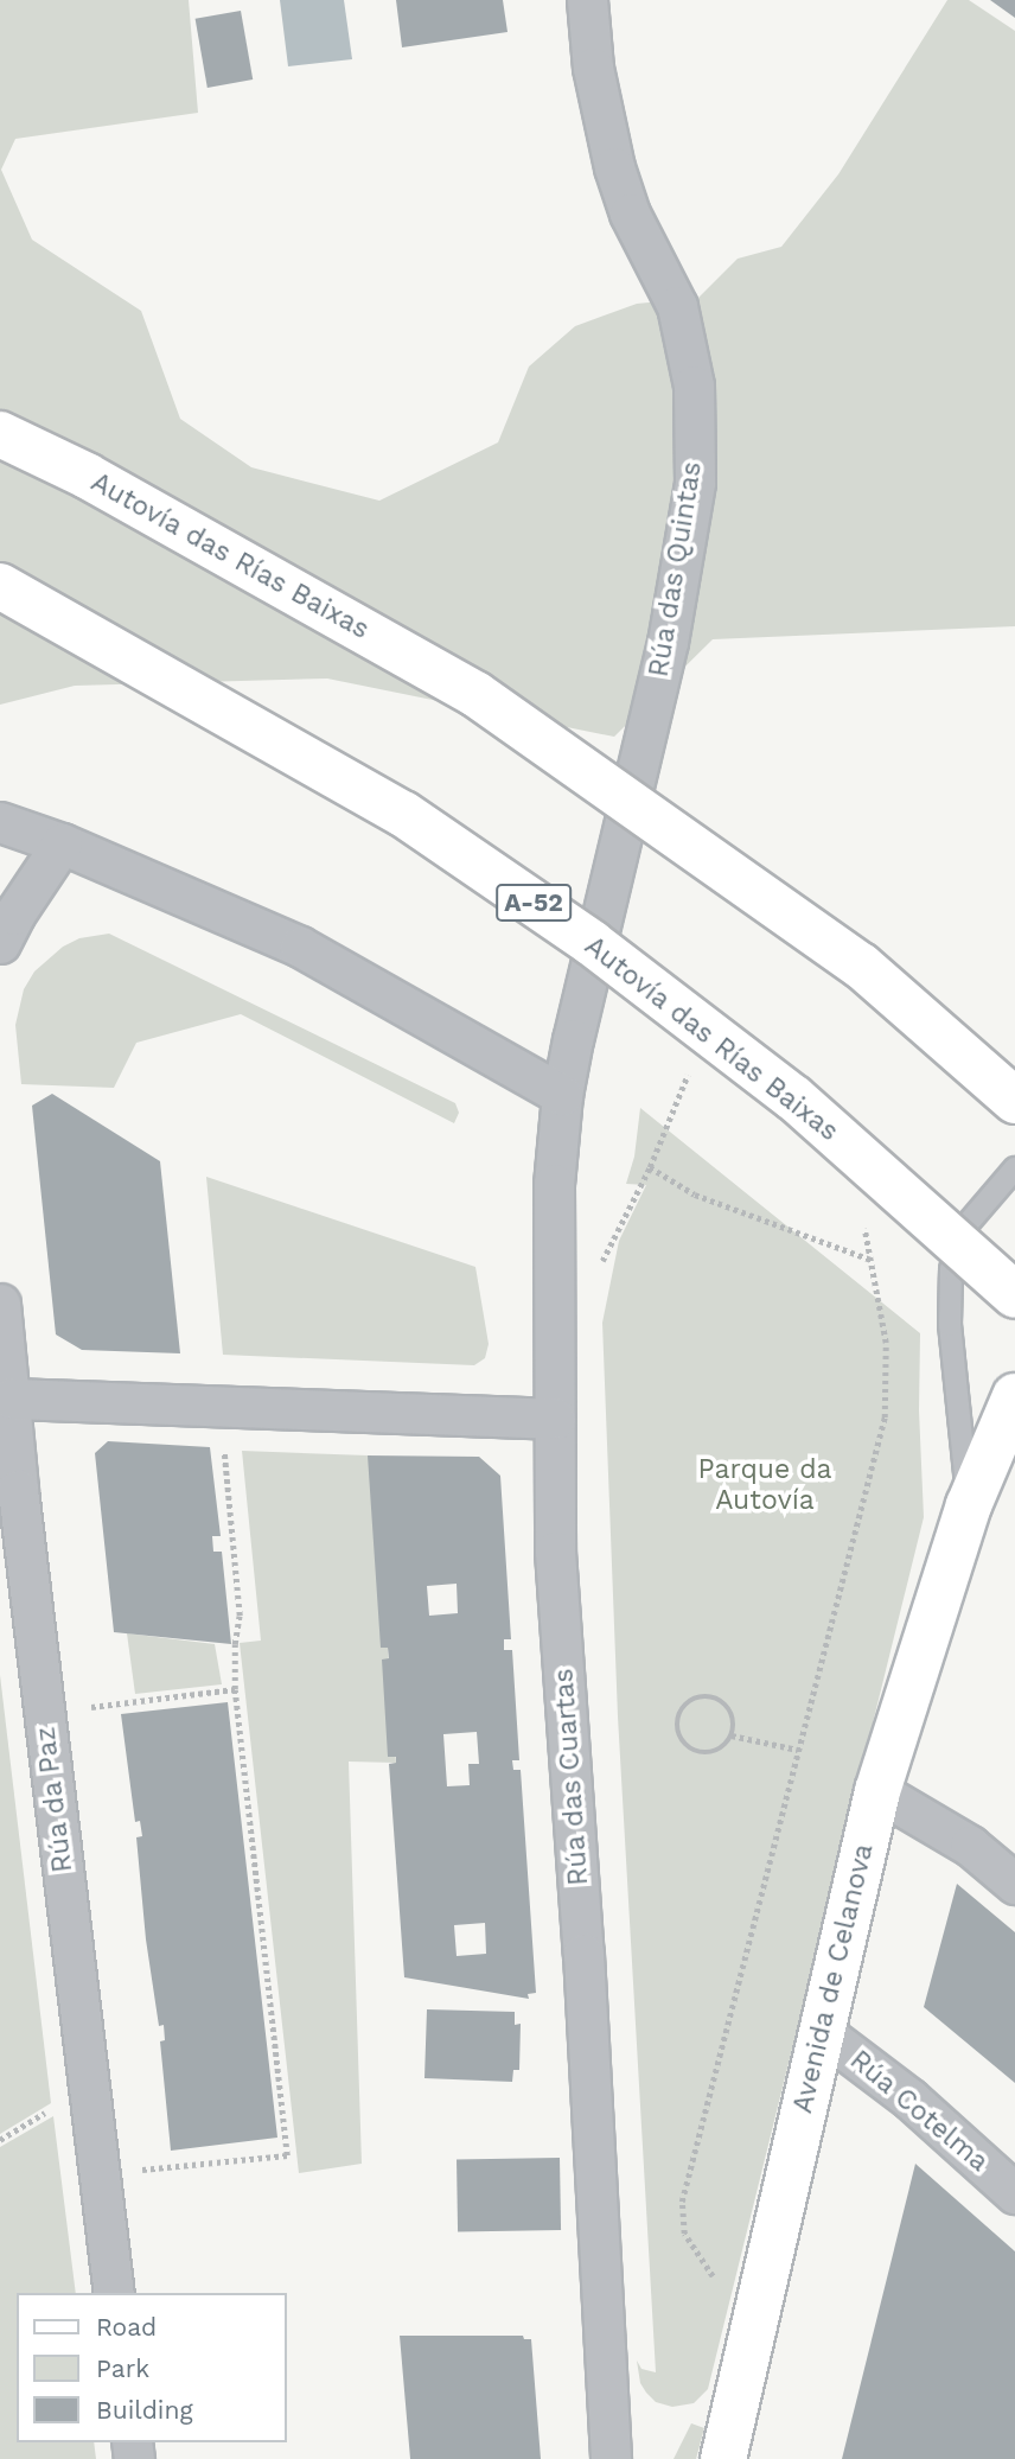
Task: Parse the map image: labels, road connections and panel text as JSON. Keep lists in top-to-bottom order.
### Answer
{
  "streets": {
    "main road": ["Autovía das Rías Baixas", "A-52", "Avenida de Celanova"],
    "street": [
      "Rúa das Quintas",
      "Rúa das Cuartas",
      "Rúa da Paz",
      "Rúa Cotelma"
    ]
  },
  "crossings": [
    ["Rúa das Quintas", "Rúa das Cuartas"],
    ["Avenida de Celanova", "Rúa Cotelma"]
  ],
  "parks": ["Parque da Autovía"],
  "legend": ["Road", "Park", "Building"]
}
